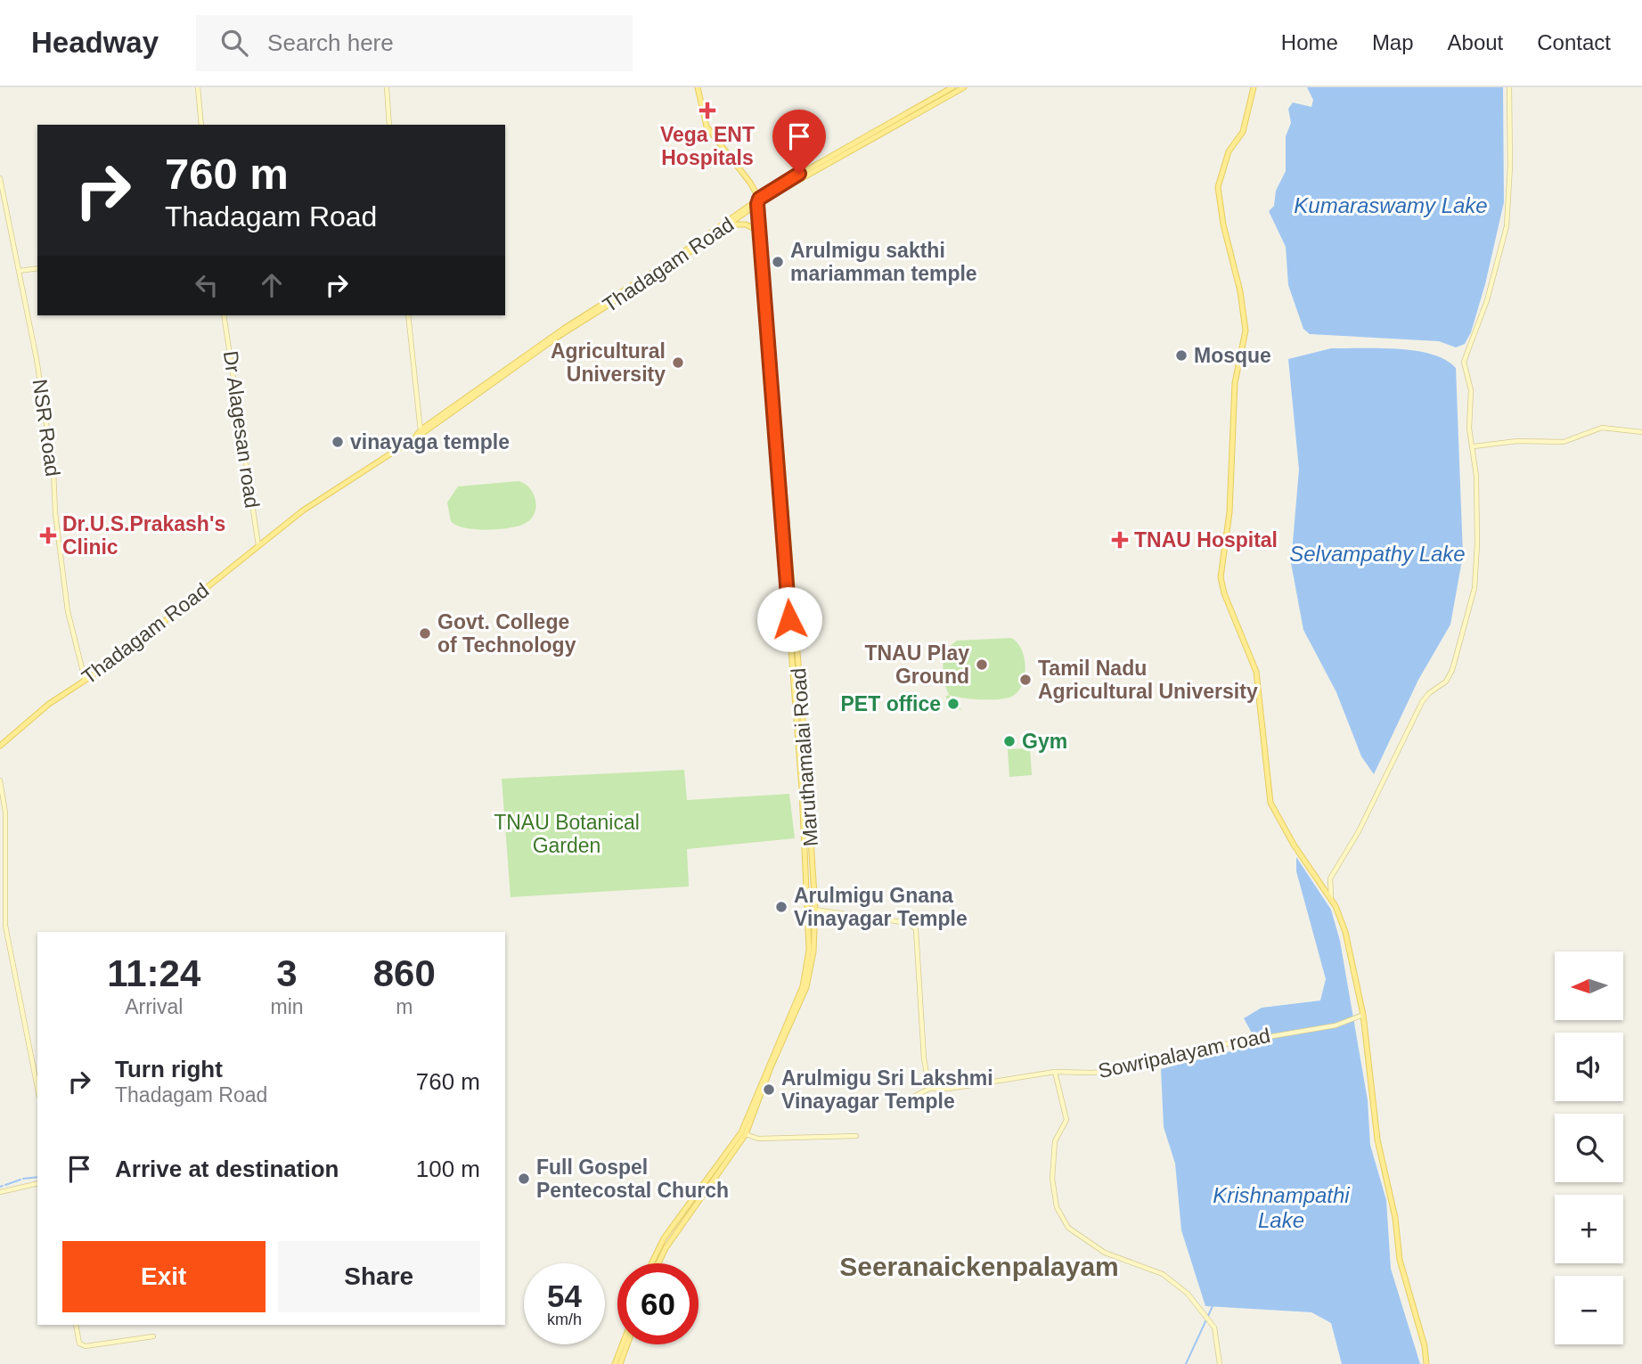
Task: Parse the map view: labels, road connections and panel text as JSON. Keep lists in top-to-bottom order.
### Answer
{
  "streets": {
    "main road": ["Thadagam Road", "Maruthamalai Road"],
    "street": ["NSR Road", "Dr Alagesan road", "Sowripalayam road"]
  },
  "crossings": [
    ["Thadagam Road", "NSR Road"],
    ["Thadagam Road", "Dr Alagesan road"],
    ["Thadagam Road", "Maruthamalai Road"]
  ],
  "districts": ["Seeranaickenpalayam"],
  "water": ["Kumaraswamy Lake", "Selvampathy Lake", "Krishnampathi Lake"],
  "parks": ["TNAU Botanical Garden"],
  "places": {
    "health": ["Vega ENT Hospitals", "Dr.U.S.Prakash's Clinic", "TNAU Hospital"],
    "other": [
      "Arulmigu sakthi mariamman temple",
      "Mosque",
      "Agricultural University",
      "vinayaga temple",
      "Govt. College of Technology",
      "TNAU Play Ground",
      "Tamil Nadu Agricultural University",
      "PET office",
      "Gym",
      "Arulmigu Gnana Vinayagar Temple",
      "Arulmigu Sri Lakshmi Vinayagar Temple",
      "Full Gospel Pentecostal Church"
    ]
  },
  "north": "left",
  "page": {
    "header": "Headway",
    "search": "Search here",
    "nav": [
      "Home",
      "Map",
      "About",
      "Contact"
    ],
    "turn": ["760 m", "Thadagam Road"],
    "eta": [
      "11:24",
      "Arrival",
      "3",
      "min",
      "860",
      "m"
    ],
    "map_buttons": ["+", "−"],
    "list": [
      {
        "name": "Turn right",
        "note": "Thadagam Road",
        "value": "760 m"
      },
      {
        "name": "Arrive at destination",
        "value": "100 m"
      }
    ],
    "buttons": ["Exit", "Share"],
    "speed": "54 km/h",
    "limit": "60"
  }
}
